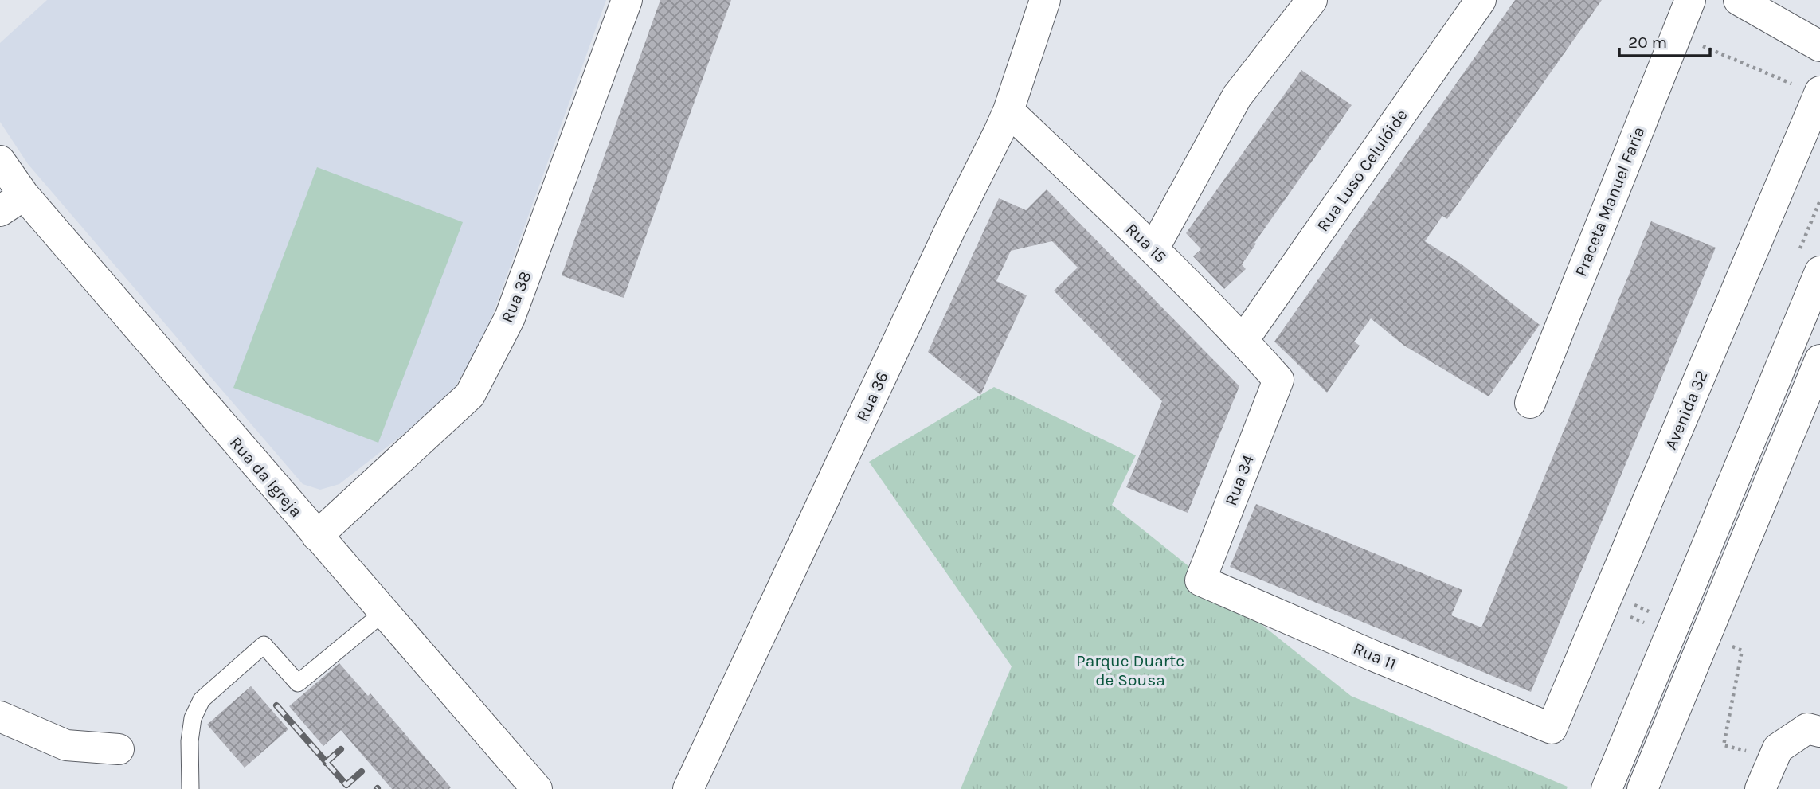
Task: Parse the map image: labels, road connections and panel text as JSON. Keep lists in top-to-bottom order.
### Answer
{
  "streets": {
    "street": [
      "Rua Luso Celulóide",
      "Praceta Manuel Faria",
      "Rua 15",
      "Rua 38",
      "Rua 36",
      "Avenida 32",
      "Rua da Igreja",
      "Rua 34",
      "Rua 11"
    ]
  },
  "crossings": [
    ["Rua Luso Celulóide", "Rua 15"],
    ["Rua 15", "Rua 36"],
    ["Rua 15", "Rua 34"],
    ["Rua 38", "Rua da Igreja"],
    ["Avenida 32", "Rua 11"],
    ["Rua 34", "Rua 11"]
  ],
  "parks": ["Parque Duarte de Sousa"],
  "scale_bar": "20 m"
}
